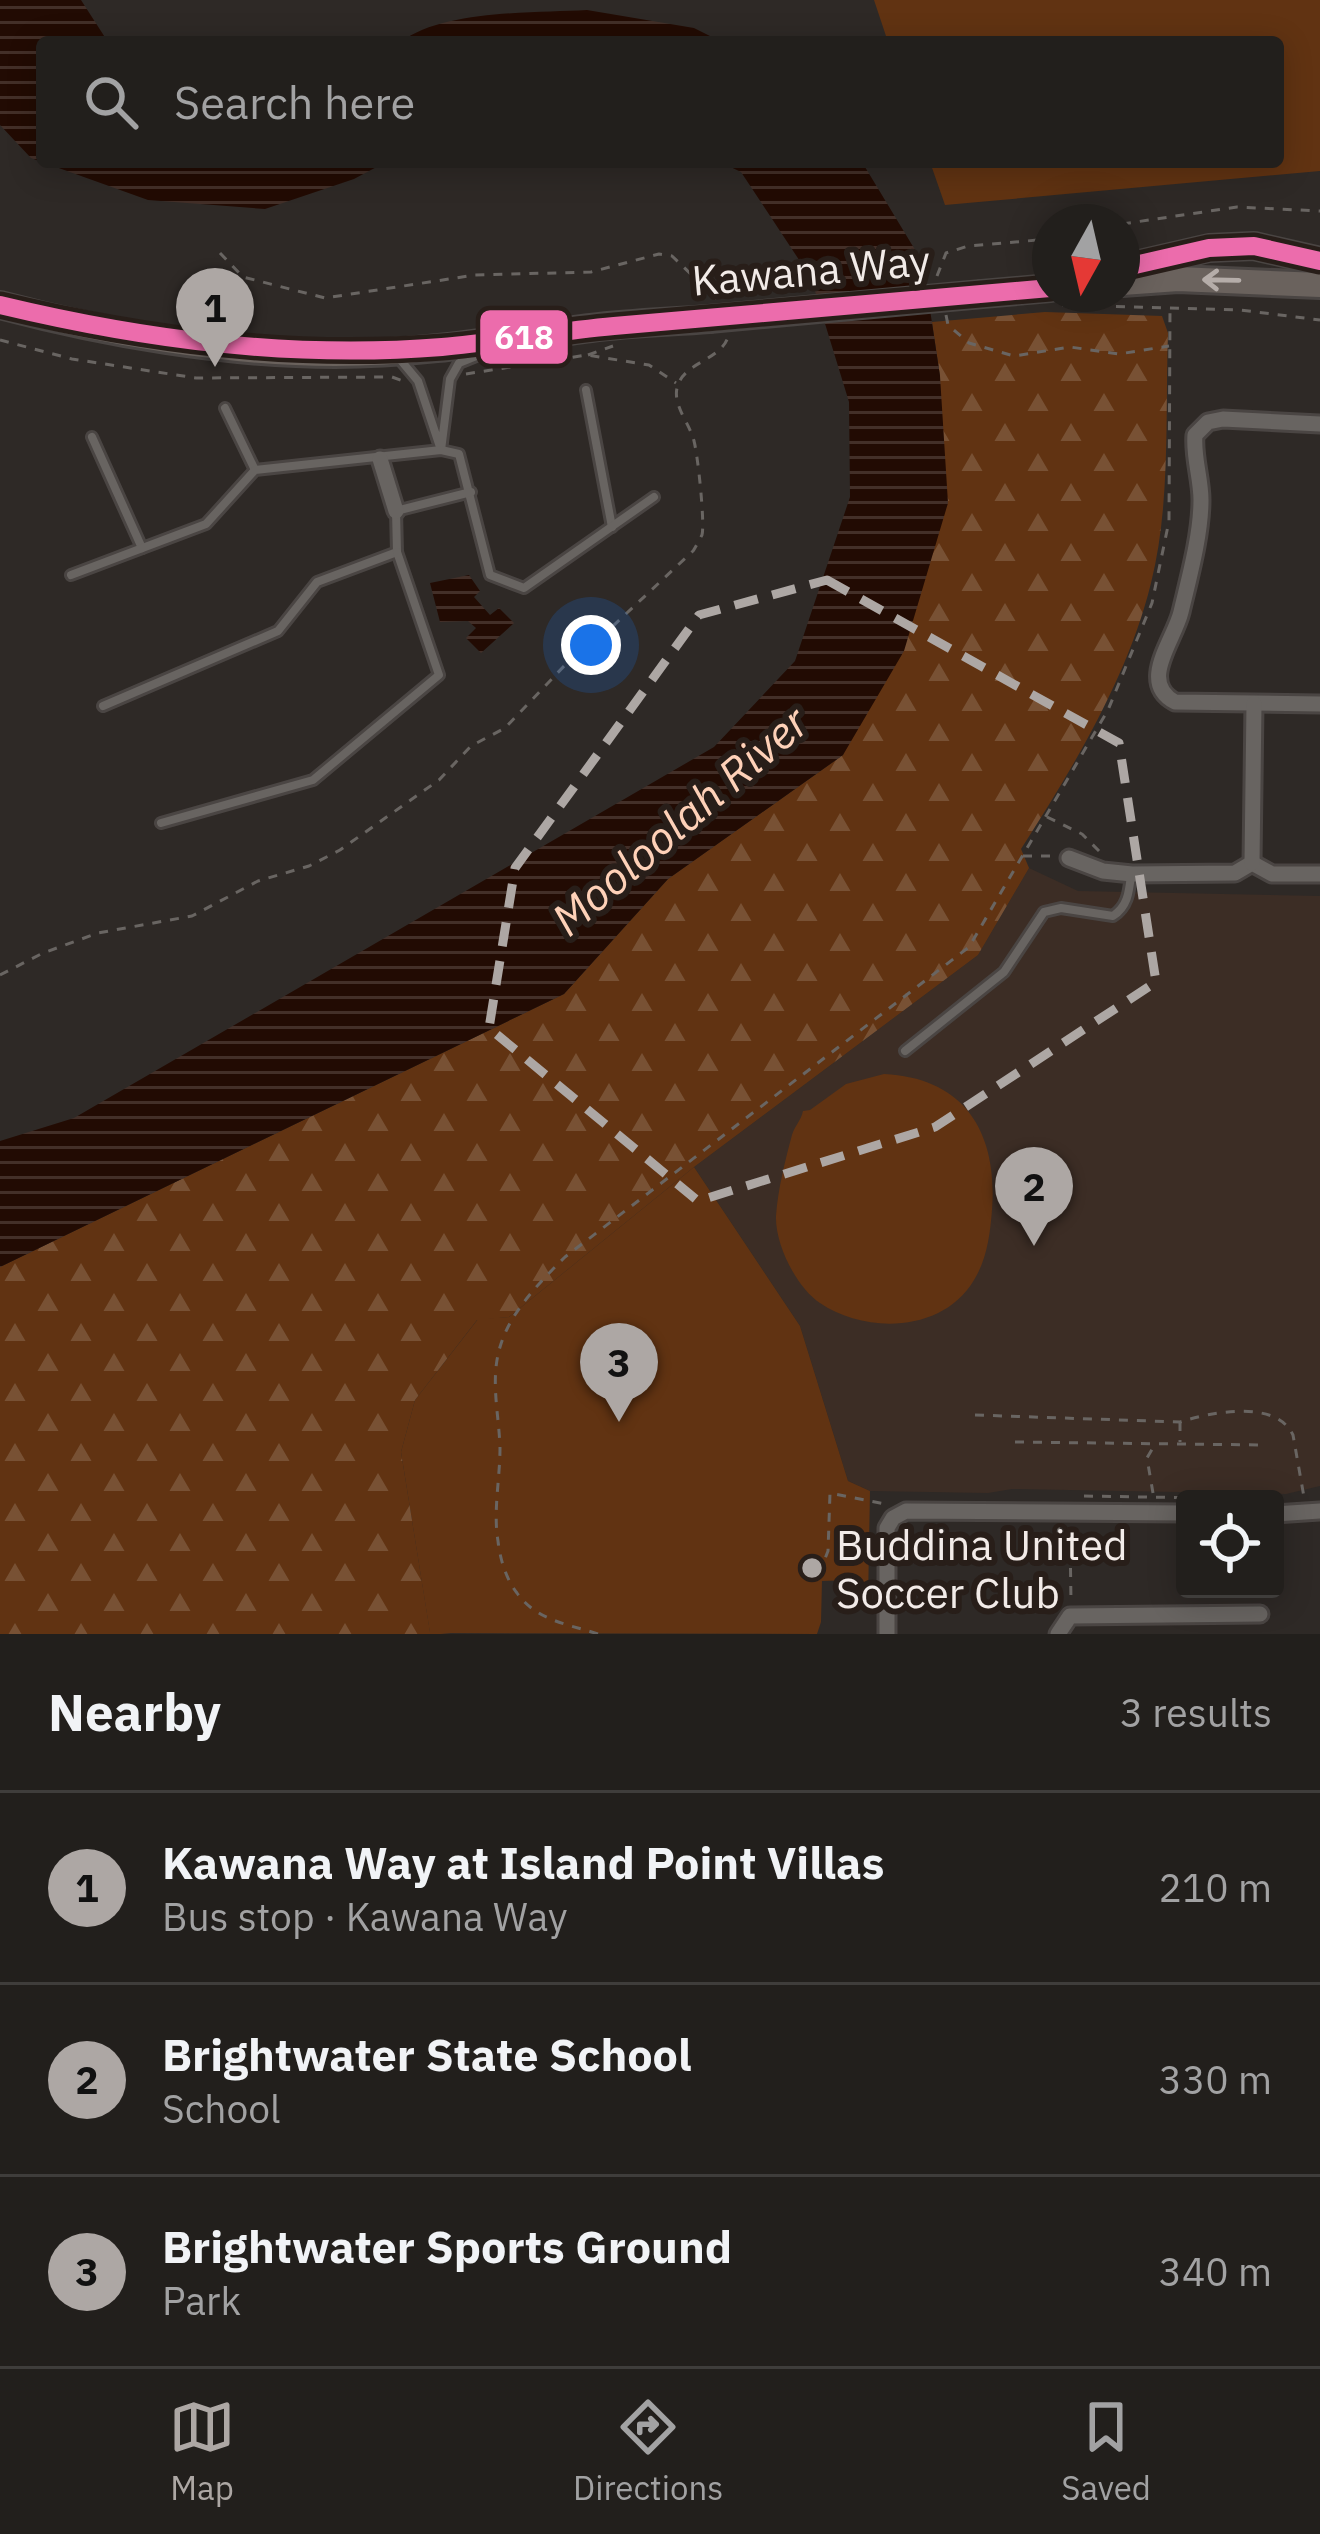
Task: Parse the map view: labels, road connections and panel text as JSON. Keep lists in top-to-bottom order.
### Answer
{
  "streets": {
    "main road": ["Kawana Way"]
  },
  "water": ["Mooloolah River"],
  "places": ["Buddina United Soccer Club"],
  "lines": ["transit line 618"],
  "north": "bottom",
  "page": {
    "search": "Search here",
    "pins": ["1", "2", "3"],
    "heading": ["Nearby", "3 results"],
    "list": [
      {
        "mark": "1",
        "name": "Kawana Way at Island Point Villas",
        "note": "Bus stop · Kawana Way",
        "value": "210 m"
      },
      {
        "mark": "2",
        "name": "Brightwater State School",
        "note": "School",
        "value": "330 m"
      },
      {
        "mark": "3",
        "name": "Brightwater Sports Ground",
        "note": "Park",
        "value": "340 m"
      }
    ],
    "nav": ["Map", "Directions", "Saved"]
  }
}
